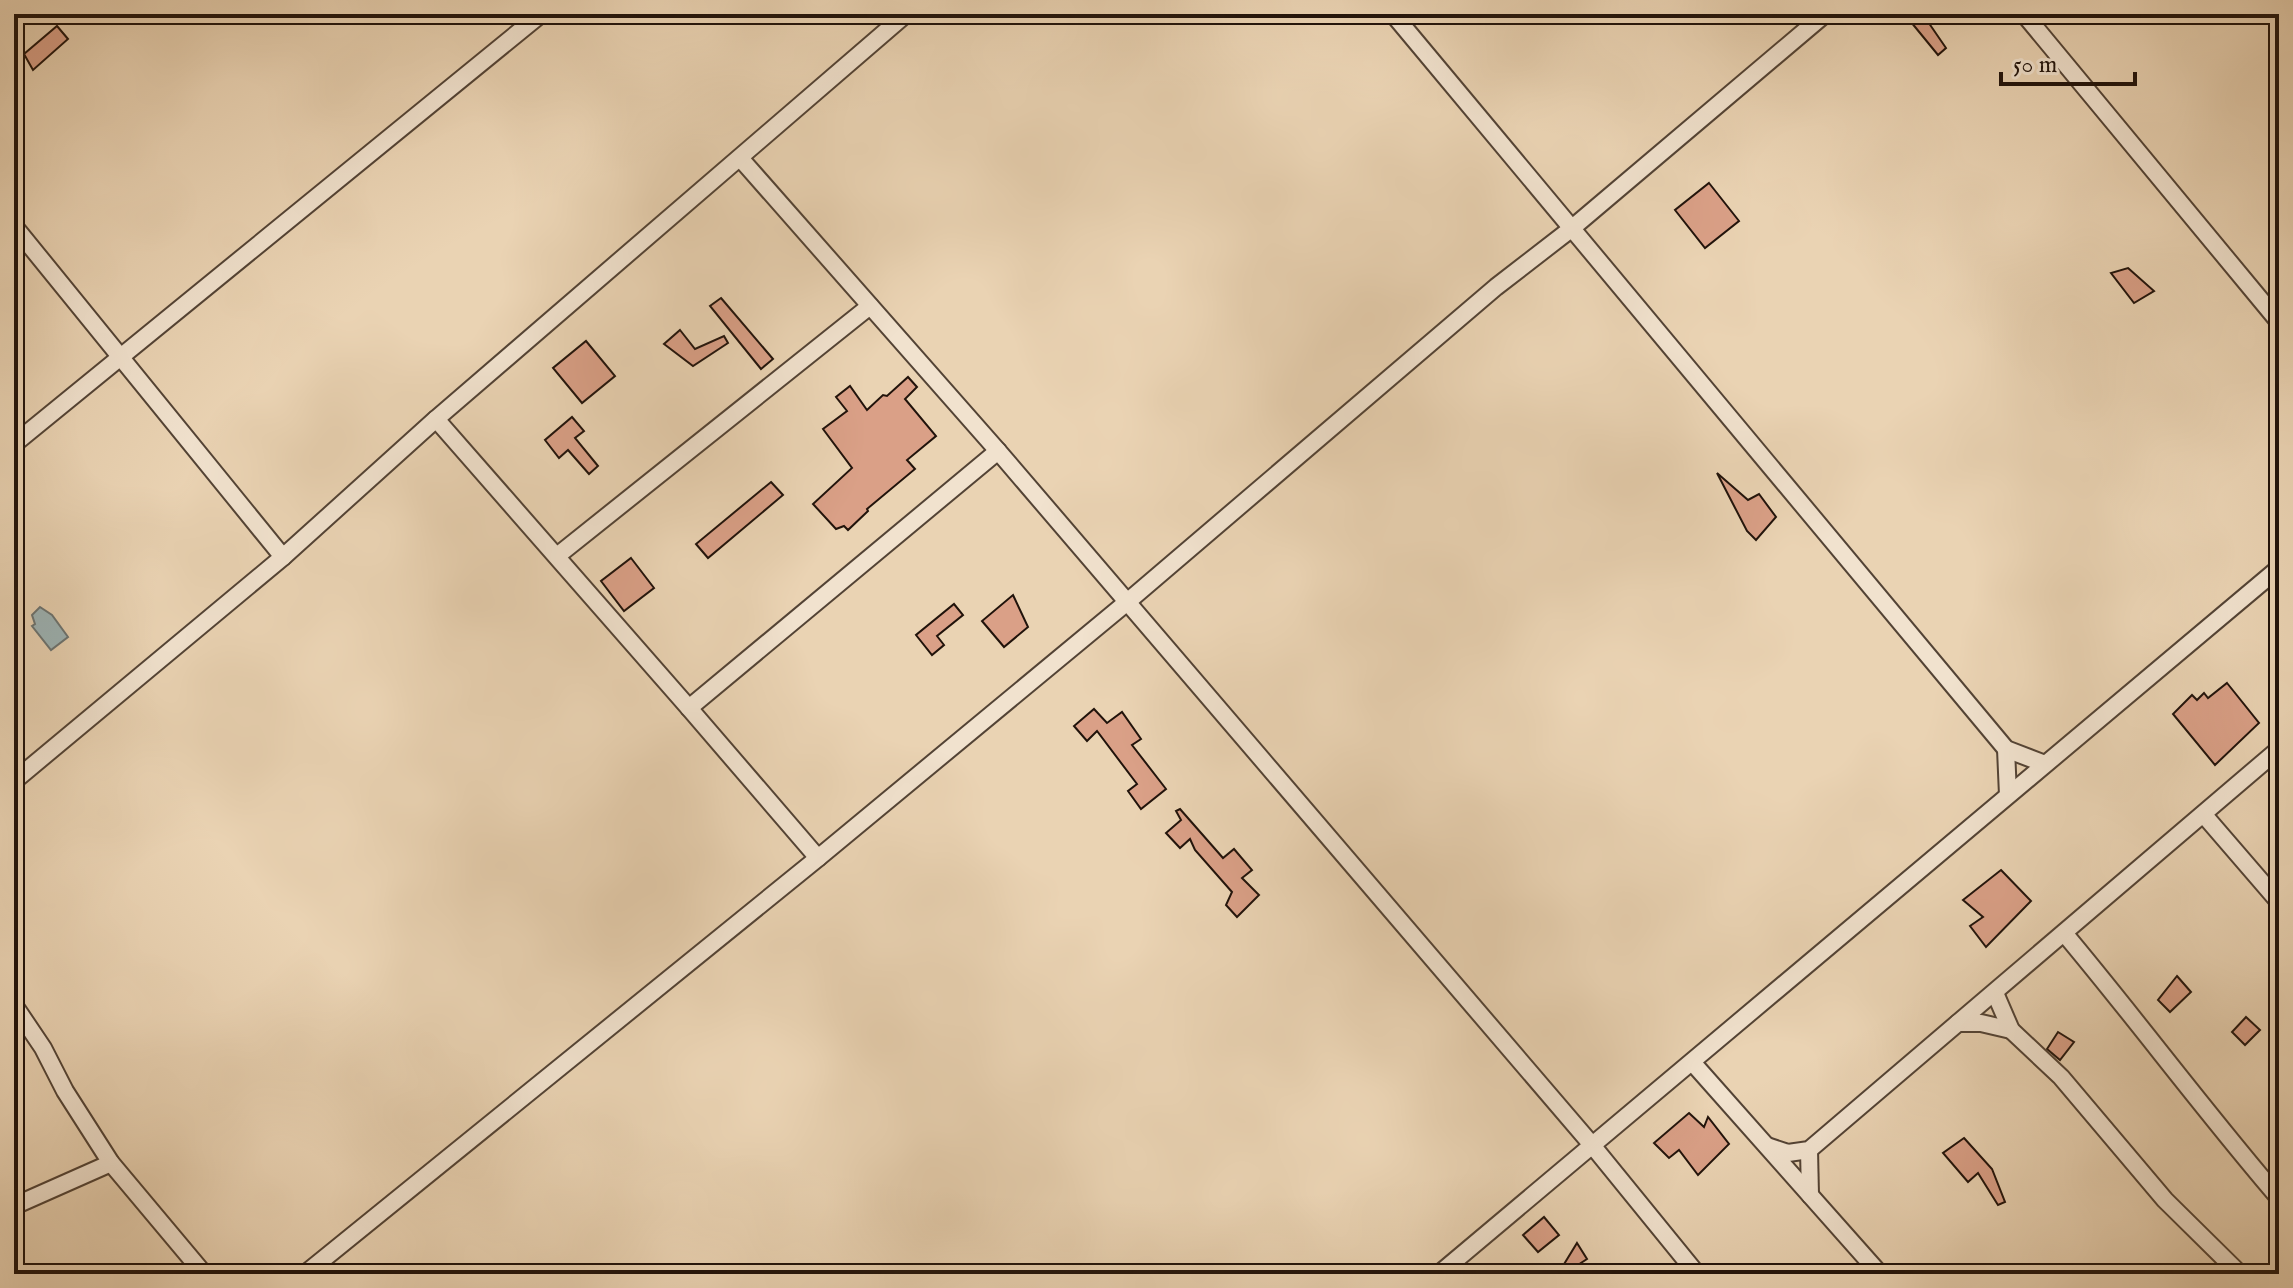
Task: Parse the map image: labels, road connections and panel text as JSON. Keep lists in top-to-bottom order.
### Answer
{
  "scale_bar": "50 m"
}
